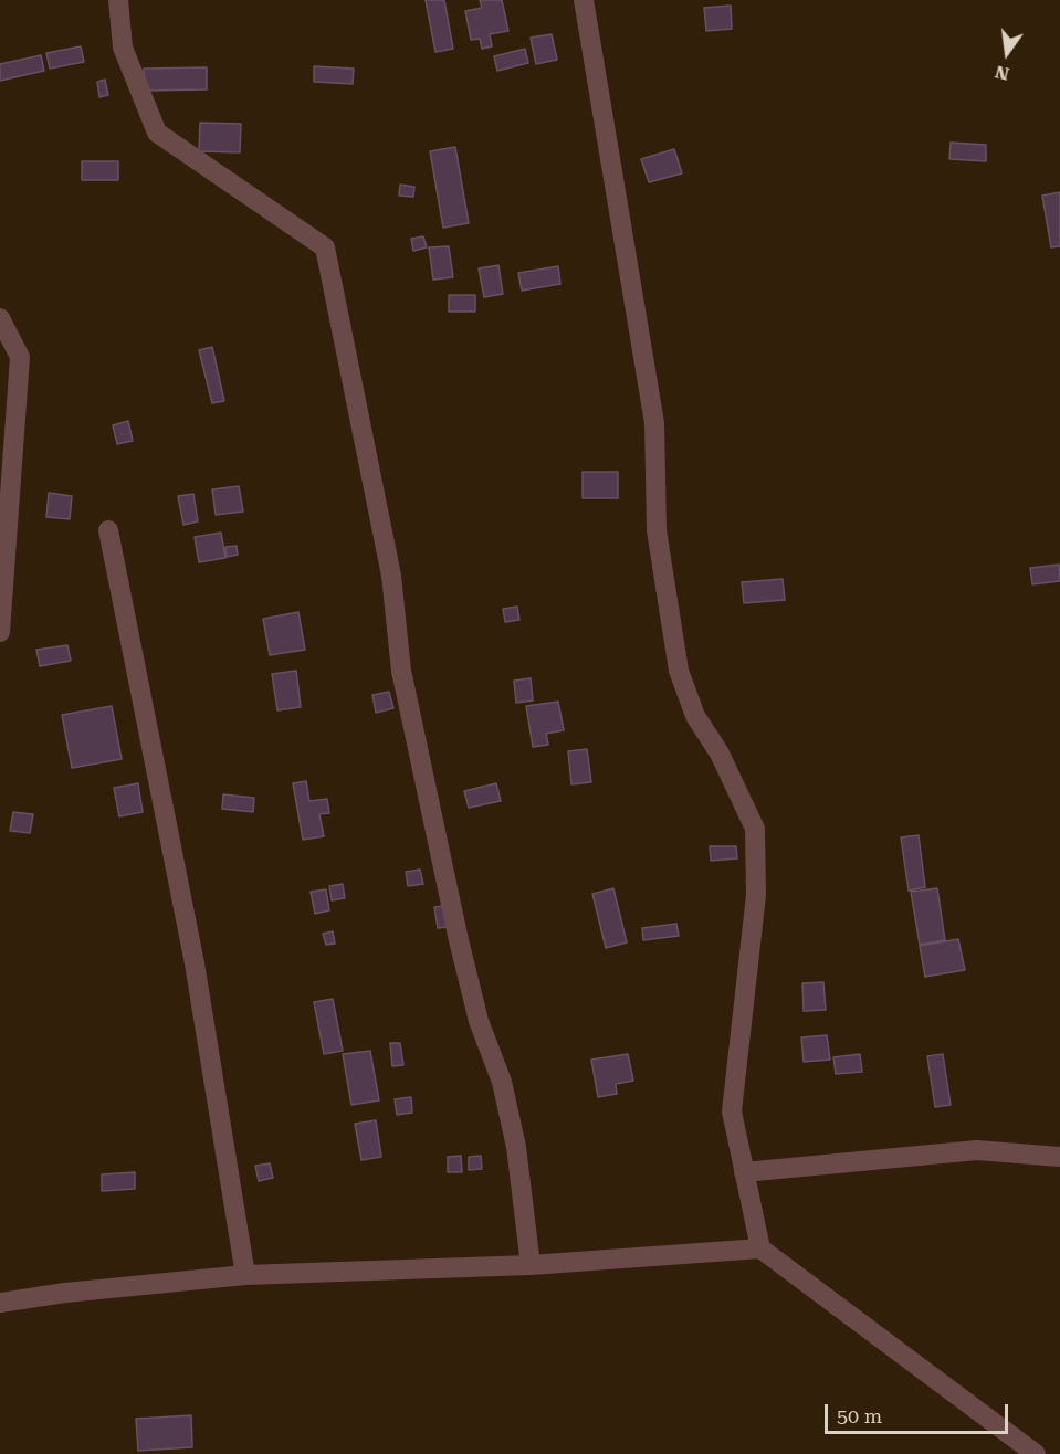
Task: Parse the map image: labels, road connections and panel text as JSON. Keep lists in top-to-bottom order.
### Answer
{
  "scale_bar": "50 m",
  "north": "bottom"
}
